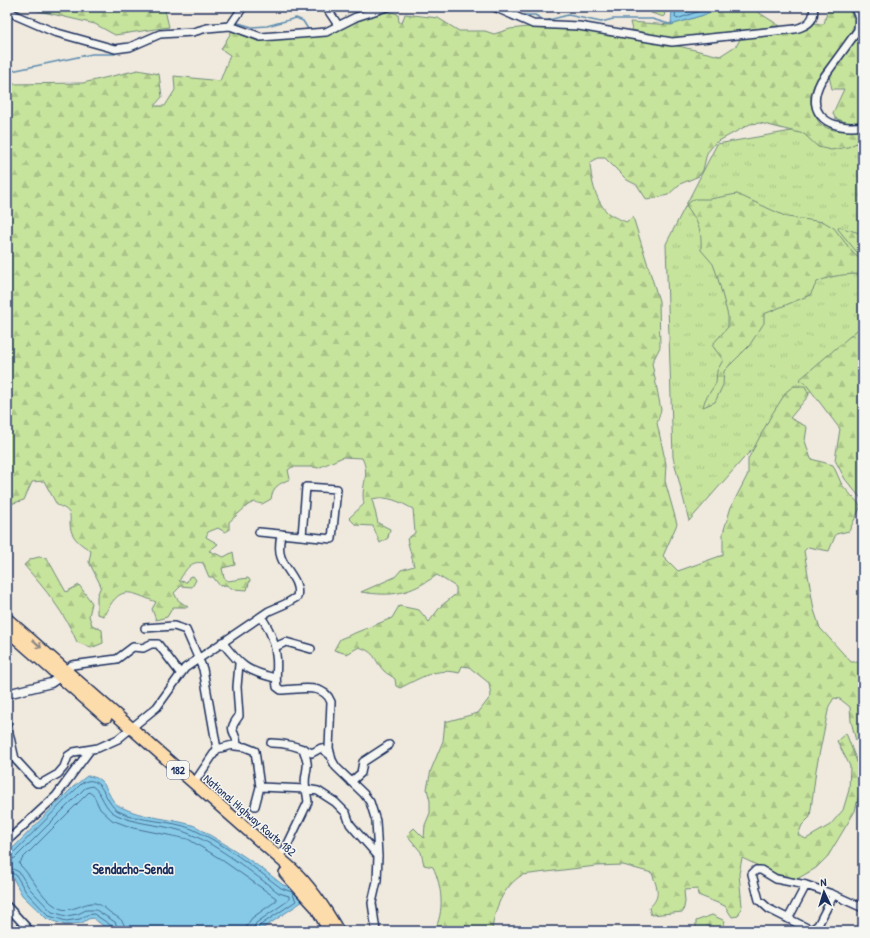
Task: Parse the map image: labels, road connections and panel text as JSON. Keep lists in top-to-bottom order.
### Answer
{
  "streets": {
    "highway": ["182", "National Highway Route 182"]
  },
  "districts": ["Sendacho-Senda"],
  "north": "top"
}
